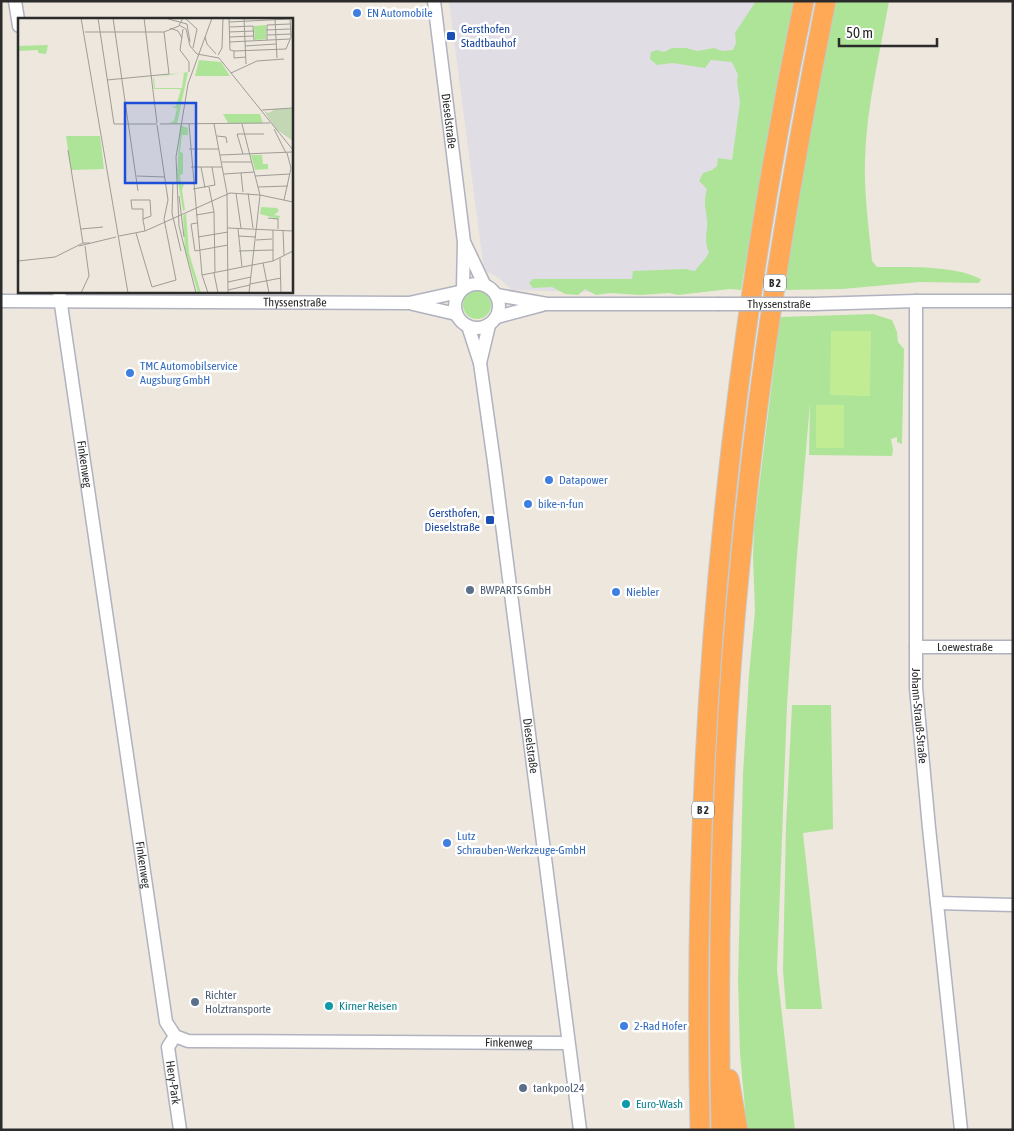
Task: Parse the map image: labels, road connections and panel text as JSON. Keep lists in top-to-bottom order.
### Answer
{
  "streets": {
    "highway": ["B 2"],
    "street": [
      "Dieselstraße",
      "Thyssenstraße",
      "Finkenweg",
      "Loewestraße",
      "Johann-Strauß-Straße",
      "Hery-Park"
    ]
  },
  "crossings": [
    ["Dieselstraße", "Thyssenstraße"],
    ["Dieselstraße", "Finkenweg"],
    ["Thyssenstraße", "Finkenweg"],
    ["Thyssenstraße", "Johann-Strauß-Straße"],
    ["Finkenweg", "Hery-Park"],
    ["Loewestraße", "Johann-Strauß-Straße"]
  ],
  "places": {
    "other": [
      "EN Automobile",
      "TMC Automobilservice Augsburg GmbH",
      "Datapower",
      "bike-n-fun",
      "BWPARTS GmbH",
      "Niebler",
      "Lutz Schrauben-Werkzeuge-GmbH",
      "Richter Holztransporte",
      "Kirner Reisen",
      "2-Rad Hofer",
      "tankpool24",
      "Euro-Wash"
    ],
    "transit": ["Gersthofen Stadtbauhof", "Gersthofen, Dieselstraße"]
  },
  "scale_bar": "50 m"
}
